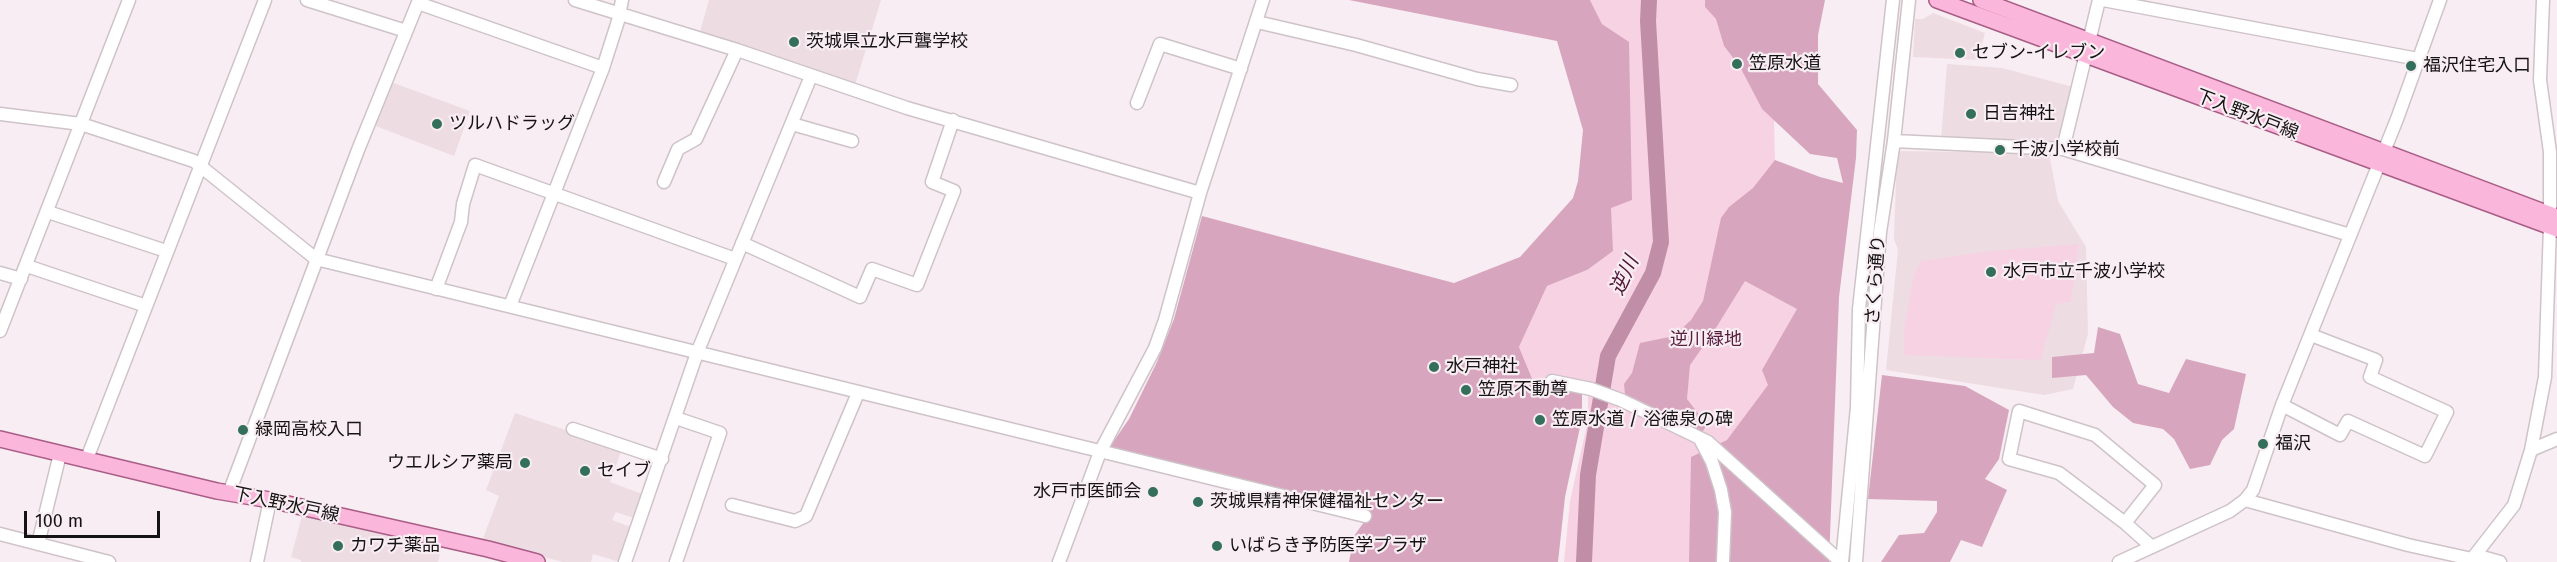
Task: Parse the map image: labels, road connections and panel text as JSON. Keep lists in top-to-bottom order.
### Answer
{
  "streets": {
    "main road": ["下入野水戸線"],
    "street": ["さくら通り"]
  },
  "water": ["逆川"],
  "parks": ["逆川緑地"],
  "places": [
    "茨城県立水戸聾学校",
    "セブン-イレブン",
    "笠原水道",
    "福沢住宅入口",
    "日吉神社",
    "ツルハドラッグ",
    "千波小学校前",
    "水戸市立千波小学校",
    "水戸神社",
    "笠原不動尊",
    "笠原水道 / 浴徳泉の碑",
    "緑岡高校入口",
    "福沢",
    "ウエルシア薬局",
    "セイブ",
    "水戸市医師会",
    "茨城県精神保健福祉センター",
    "カワチ薬品",
    "いばらき予防医学プラザ"
  ],
  "scale_bar": "100 m"
}
